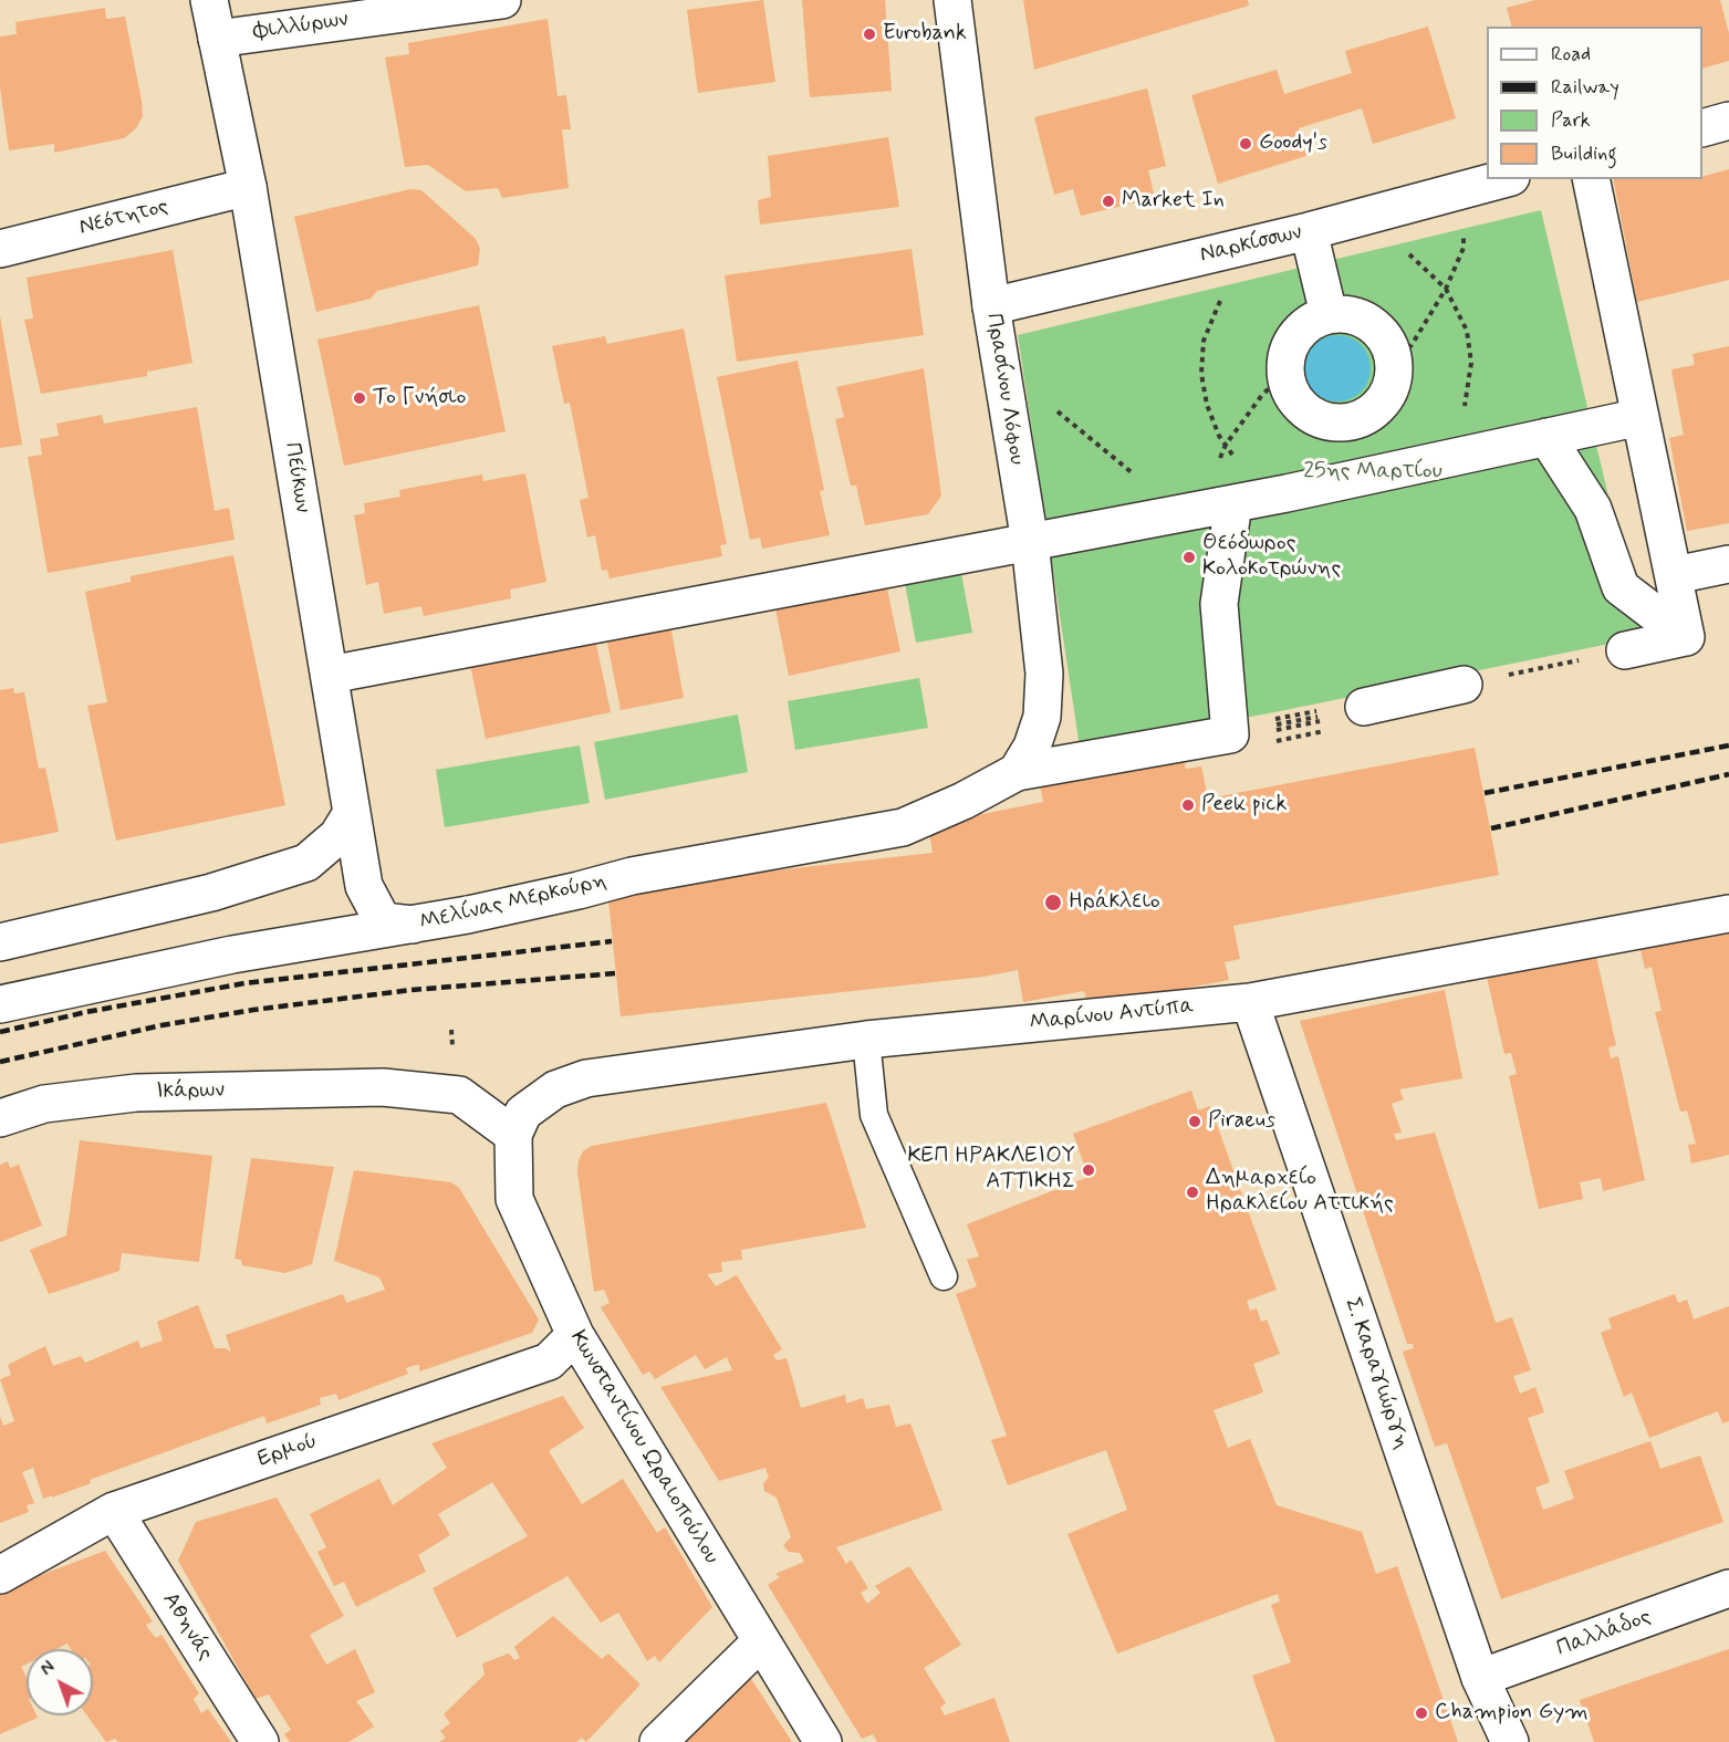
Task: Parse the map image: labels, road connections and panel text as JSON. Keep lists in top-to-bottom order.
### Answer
{
  "streets": {
    "street": [
      "Φιλλύρων",
      "Νεότητος",
      "Ναρκίσσων",
      "Πρασίνου Λόφου",
      "Πεύκων",
      "Μελίνας Μερκούρη",
      "Μαρίνου Αντύπα",
      "Ικάρων",
      "Σ. Καραγιώργη",
      "Κωνσταντίνου Ωραιοπούλου",
      "Ερμού",
      "Αθηνάς",
      "Παλλάδος"
    ]
  },
  "crossings": [
    ["Φιλλύρων", "Πεύκων"],
    ["Νεότητος", "Πεύκων"],
    ["Ναρκίσσων", "Πρασίνου Λόφου"],
    ["Πρασίνου Λόφου", "Μελίνας Μερκούρη"],
    ["Πεύκων", "Μελίνας Μερκούρη"],
    ["Μαρίνου Αντύπα", "Ικάρων"],
    ["Μαρίνου Αντύπα", "Σ. Καραγιώργη"],
    ["Μαρίνου Αντύπα", "Κωνσταντίνου Ωραιοπούλου"],
    ["Ικάρων", "Κωνσταντίνου Ωραιοπούλου"],
    ["Σ. Καραγιώργη", "Παλλάδος"],
    ["Κωνσταντίνου Ωραιοπούλου", "Ερμού"],
    ["Ερμού", "Αθηνάς"]
  ],
  "parks": ["25ης Μαρτίου"],
  "places": [
    "Eurobank",
    "Goody's",
    "Market In",
    "Το Γνήσιο",
    "Θεόδωρος Κολοκοτρώνης",
    "Peek pick",
    "Ηράκλειο",
    "Piraeus",
    "ΚΕΠ ΗΡΑΚΛΕΙΟΥ ΑΤΤΙΚΗΣ",
    "Δημαρχείο Ηρακλείου Αττικής",
    "Champion Gym"
  ],
  "legend": [
    "Road",
    "Railway",
    "Park",
    "Building"
  ],
  "north": "top left"
}
